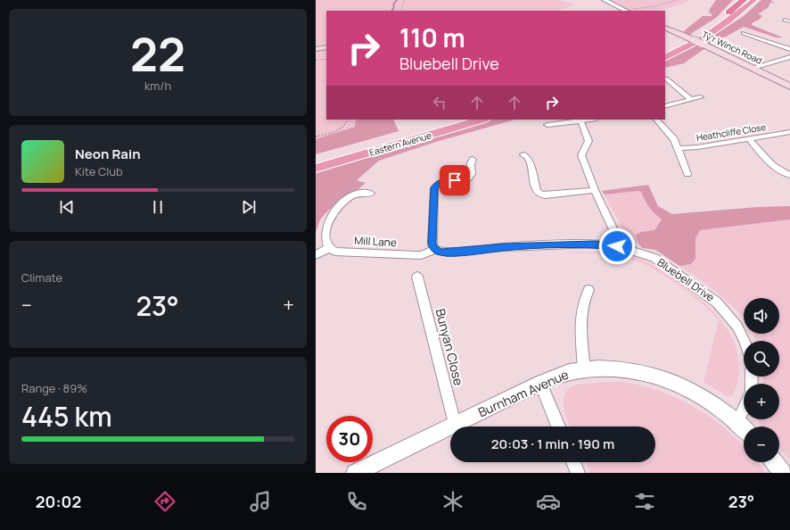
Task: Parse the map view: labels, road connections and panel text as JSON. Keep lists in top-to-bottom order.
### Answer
{
  "streets": {
    "highway": ["Eastern Avenue"],
    "main road": ["Tŷ'r Winch Road"],
    "street": [
      "Heathcliffe Close",
      "Mill Lane",
      "Bluebell Drive",
      "Bunyan Close",
      "Burnham Avenue"
    ]
  },
  "crossings": [
    ["Mill Lane", "Bluebell Drive"],
    ["Bunyan Close", "Burnham Avenue"]
  ],
  "page": {
    "tile": [
      ["22", "km/h"],
      "Climate",
      ["Range · 89%", "445 km"]
    ],
    "turn": ["110 m", "Bluebell Drive"],
    "song": ["Neon Rain", "Kite Club"],
    "heat": ["−", "23°", "+"],
    "map_buttons": ["+", "−"],
    "limit": "30",
    "trip": "20:03 · 1 min · 190 m",
    "tabs": ["20:02", "23°"]
  }
}
